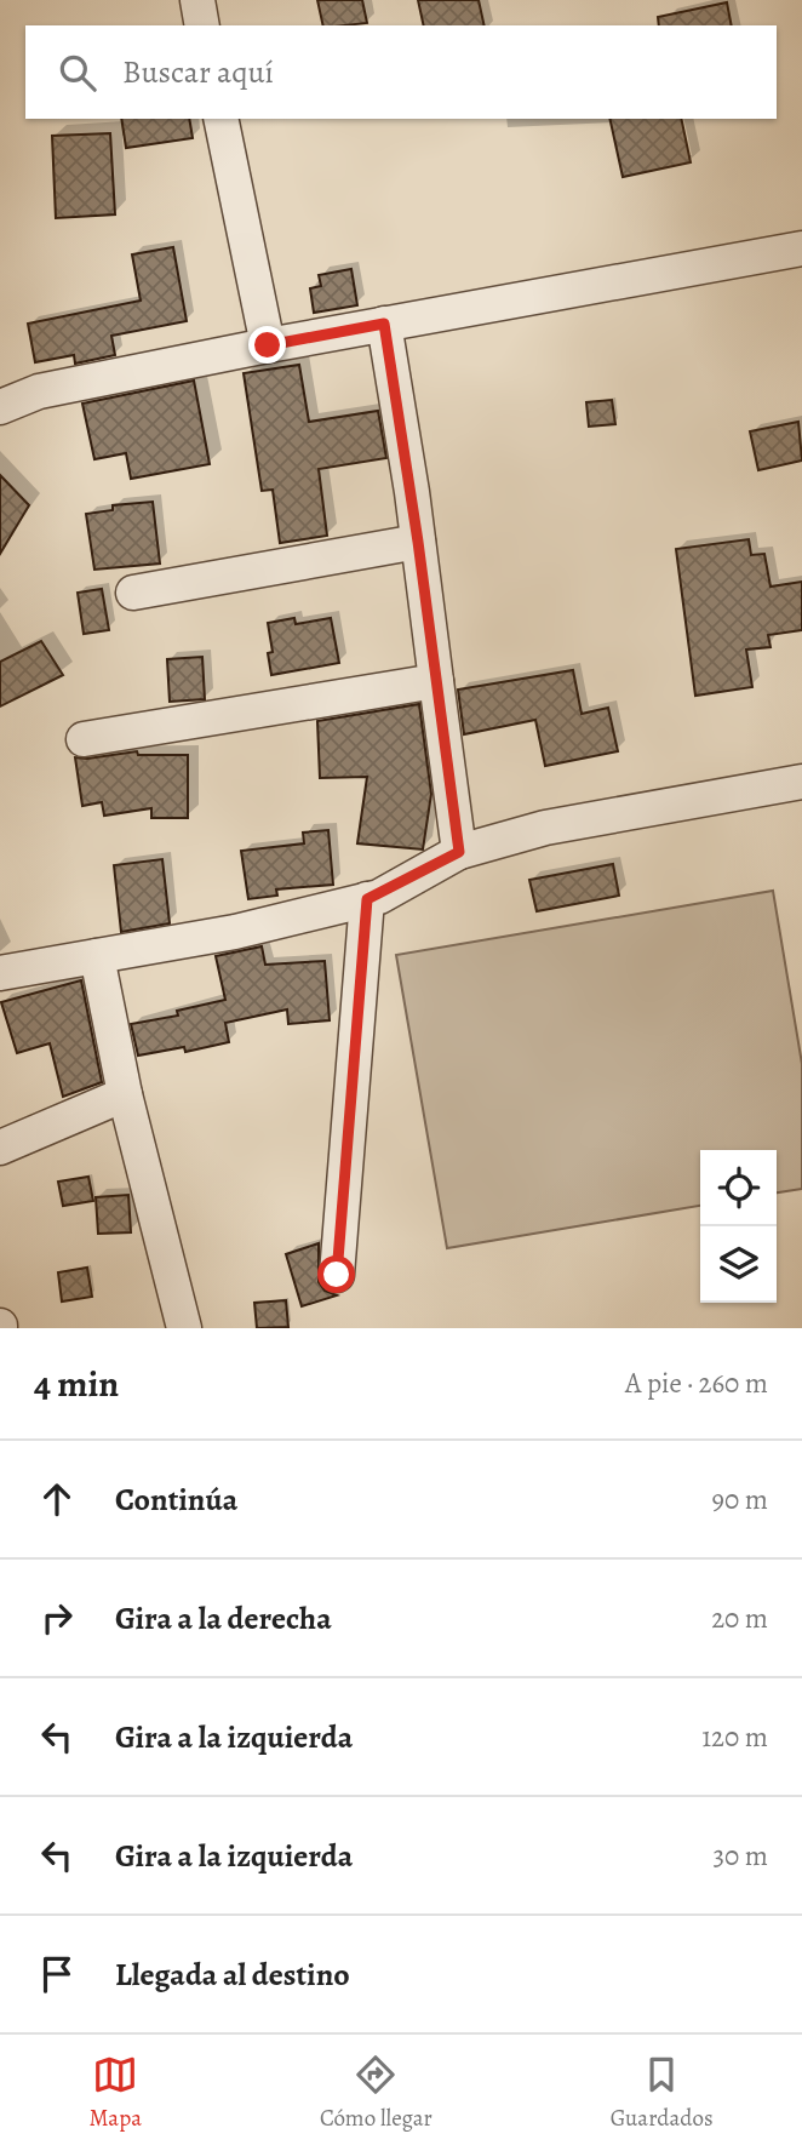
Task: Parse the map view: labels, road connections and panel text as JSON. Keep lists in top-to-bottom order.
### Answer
{
  "page": {
    "search": "Buscar aquí",
    "heading": ["4 min", "A pie · 260 m"],
    "list": [
      ["Continúa", "90 m"],
      ["Gira a la derecha", "20 m"],
      ["Gira a la izquierda", "120 m"],
      ["Gira a la izquierda", "30 m"],
      "Llegada al destino"
    ],
    "nav": ["Mapa", "Cómo llegar", "Guardados"]
  }
}
